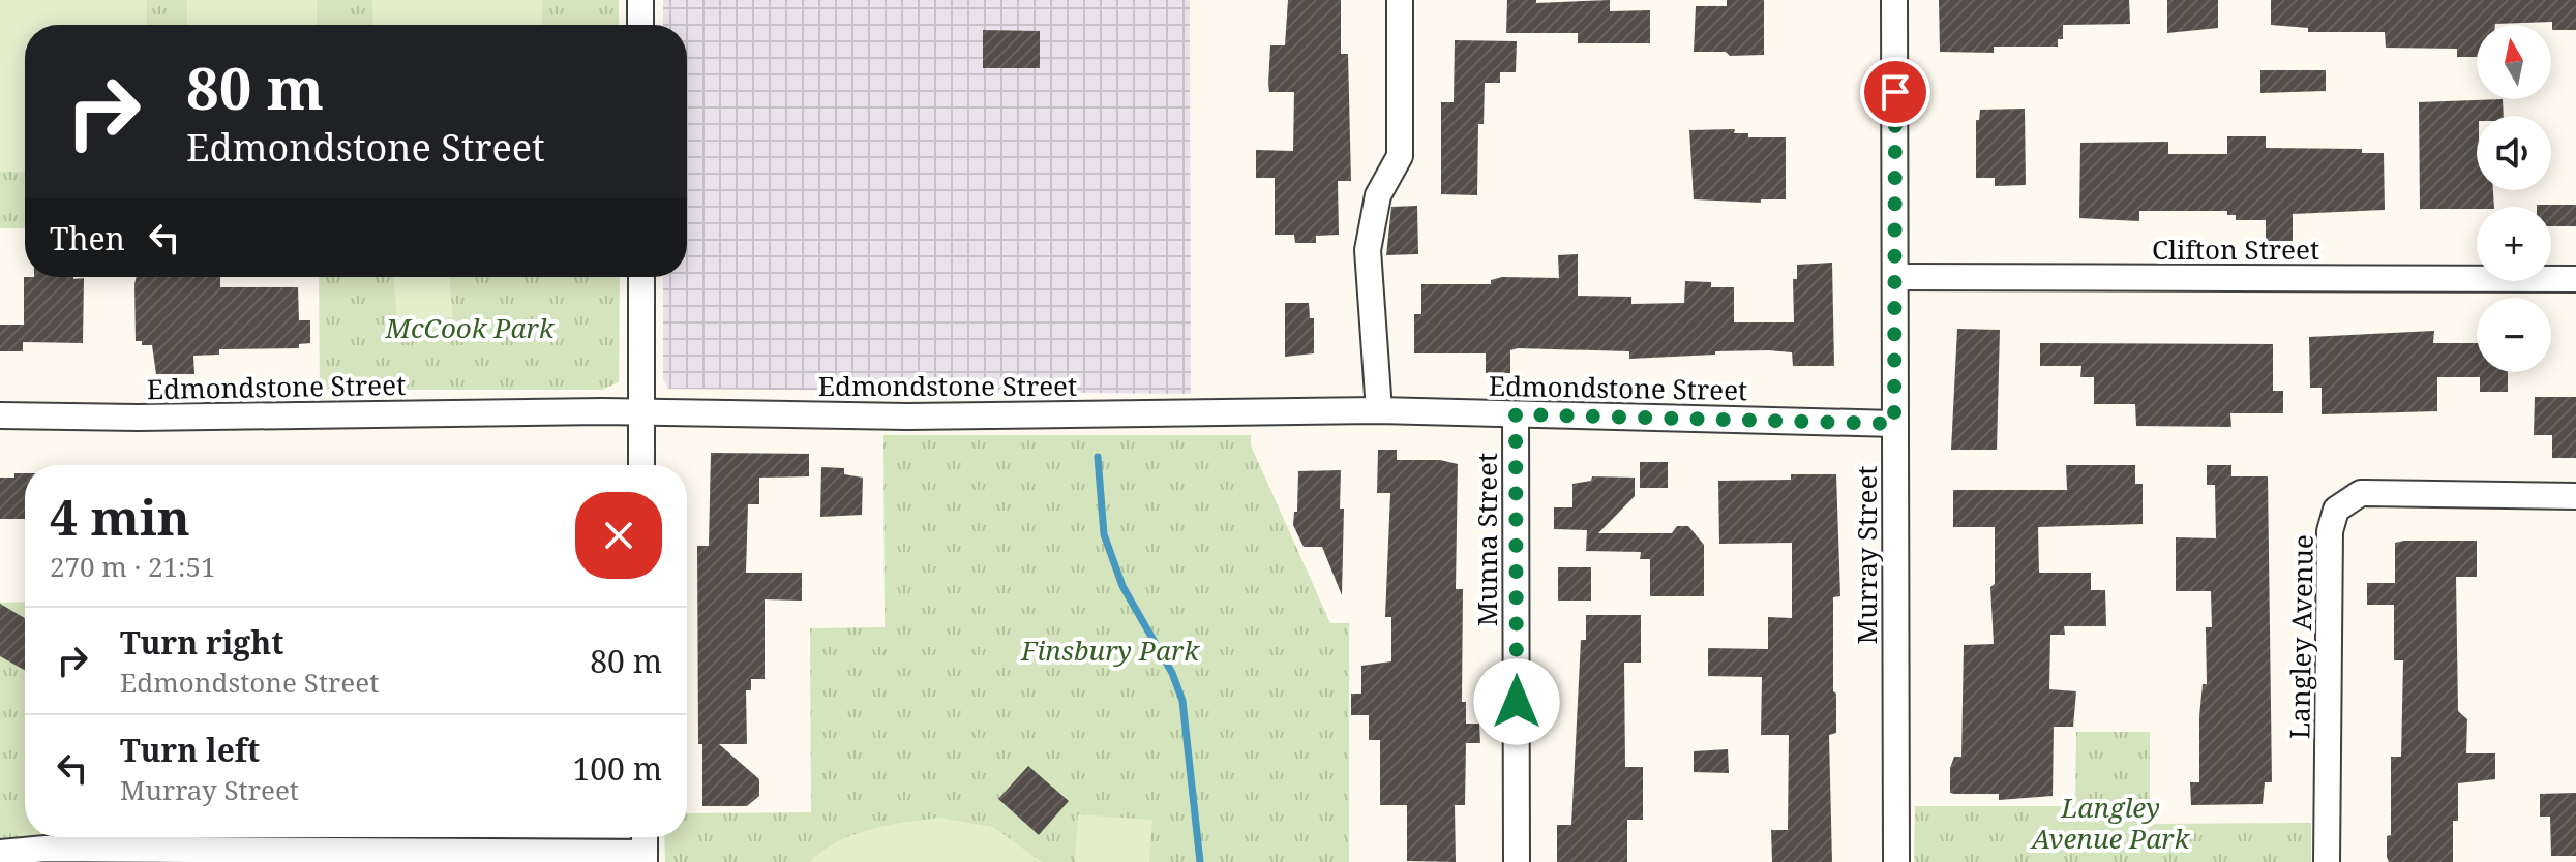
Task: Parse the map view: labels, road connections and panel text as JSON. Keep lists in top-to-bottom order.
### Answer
{
  "streets": {
    "street": [
      "Clifton Street",
      "Edmondstone Street",
      "Munna Street",
      "Murray Street",
      "Langley Avenue"
    ]
  },
  "crossings": [
    ["Clifton Street", "Murray Street"],
    ["Edmondstone Street", "Munna Street"],
    ["Edmondstone Street", "Murray Street"]
  ],
  "parks": ["McCook Park", "Finsbury Park", "Langley Avenue Park"],
  "north": "top",
  "page": {
    "map_buttons": ["+", "−"],
    "turn": ["80 m", "Edmondstone Street"],
    "then": "Then",
    "heading": ["4 min", "270 m · 21:51"],
    "list": [
      {
        "name": "Turn right",
        "note": "Edmondstone Street",
        "value": "80 m"
      },
      {
        "name": "Turn left",
        "note": "Murray Street",
        "value": "100 m"
      }
    ]
  }
}
